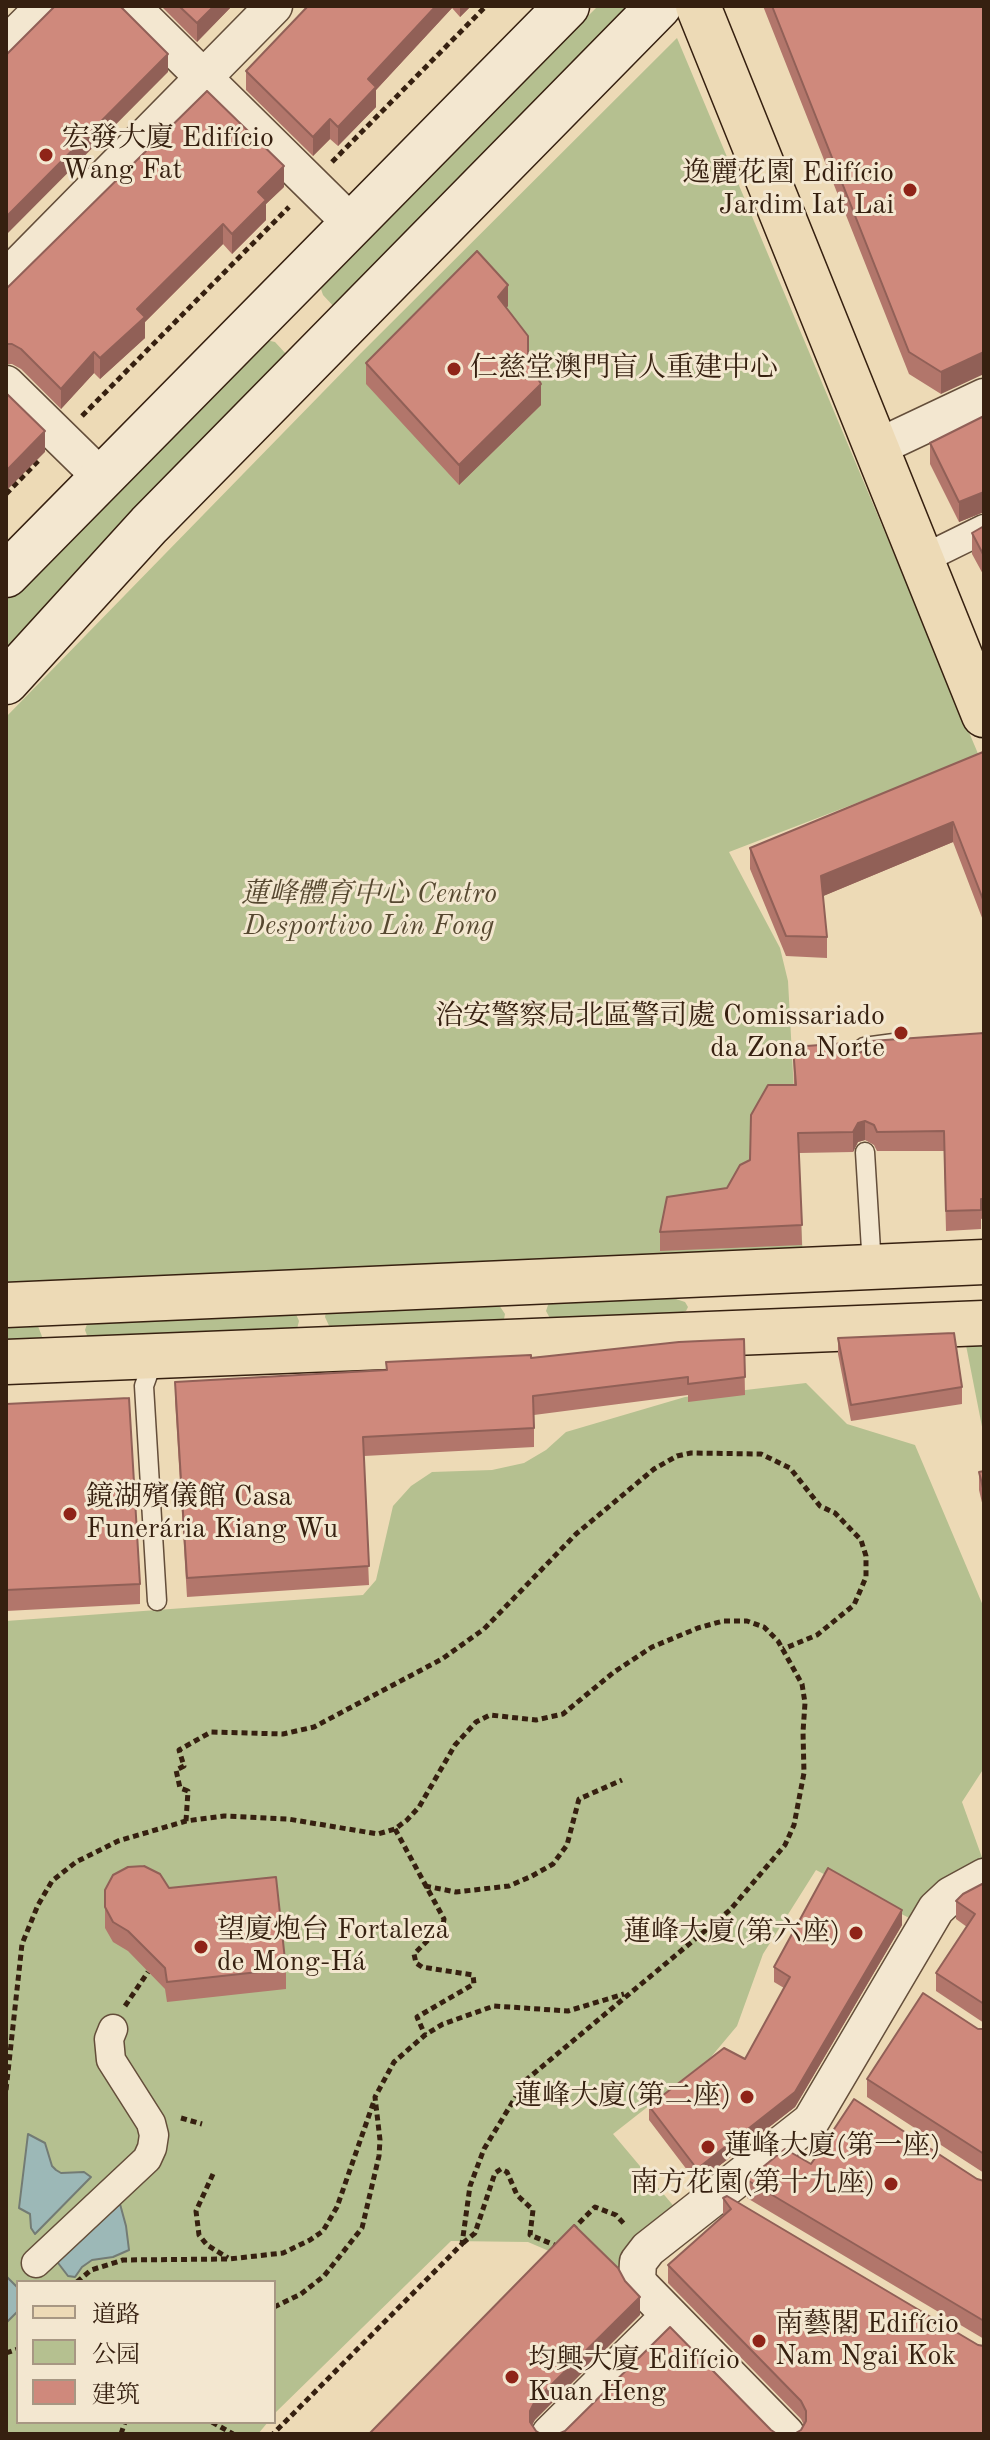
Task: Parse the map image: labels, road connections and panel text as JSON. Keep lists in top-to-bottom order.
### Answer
{
  "parks": ["蓮峰體育中心 Centro Desportivo Lin Fong"],
  "places": [
    "宏發大廈 Edifício Wang Fat",
    "逸麗花園 Edifício Jardim Iat Lai",
    "仁慈堂澳門盲人重建中心",
    "治安警察局北區警司處 Comissariado da Zona Norte",
    "鏡湖殯儀館 Casa Funerária Kiang Wu",
    "蓮峰大廈(第六座)",
    "望廈炮台 Fortaleza de Mong-Há",
    "蓮峰大廈(第二座)",
    "蓮峰大廈(第一座)",
    "南方花園(第十九座)",
    "南藝閣 Edifício Nam Ngai Kok",
    "均興大廈 Edifício Kuan Heng"
  ],
  "legend": ["道路", "公园", "建筑"]
}
